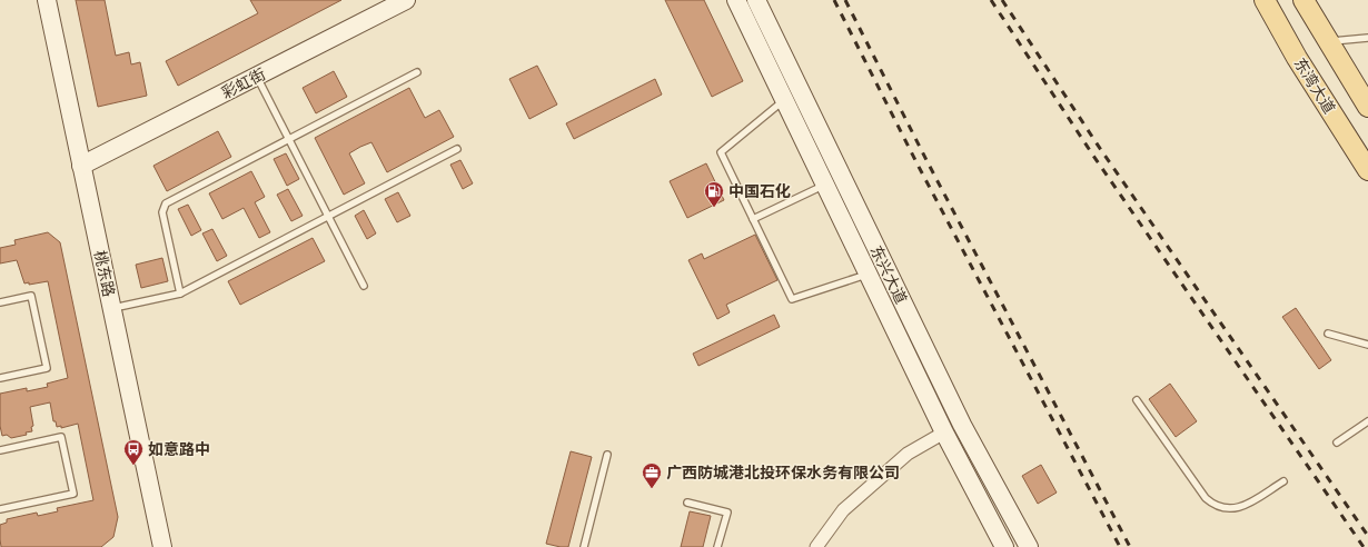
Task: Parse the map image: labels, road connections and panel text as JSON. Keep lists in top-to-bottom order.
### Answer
{
  "streets": {
    "main road": [
      "彩虹街",
      "东湾大道",
      "桃东路",
      "东兴大道"
    ]
  },
  "crossings": [
    ["彩虹街", "桃东路"]
  ],
  "places": {
    "fuel station": ["中国石化"],
    "bus stop": ["如意路中"],
    "office": ["广西防城港北投环保水务有限公司"]
  }
}
